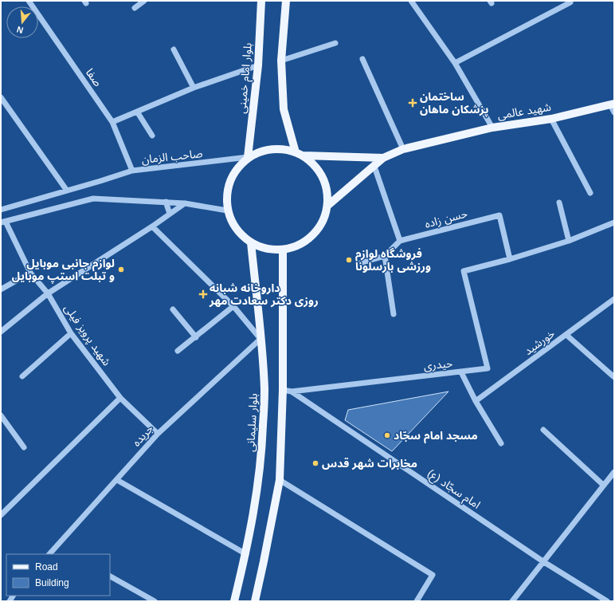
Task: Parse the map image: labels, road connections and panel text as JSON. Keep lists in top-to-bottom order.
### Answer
{
  "streets": {
    "main road": ["بلوار امام خمینی", "شهید عالمی", "بلوار سلیمانی"],
    "street": [
      "صفا",
      "صاحب الزمان",
      "حسن زاده",
      "شهید پرویز فیلی",
      "خورشید",
      "حیدری",
      "جریده",
      "امام سجّاد (ع)"
    ]
  },
  "crossings": [
    ["صفا", "صاحب الزمان"],
    ["بلوار امام خمینی", "شهید عالمی"],
    ["بلوار امام خمینی", "صاحب الزمان"],
    ["بلوار امام خمینی", "بلوار سلیمانی"],
    ["شهید عالمی", "صاحب الزمان"],
    ["شهید عالمی", "بلوار سلیمانی"],
    ["صاحب الزمان", "بلوار سلیمانی"],
    ["حسن زاده", "حیدری"],
    ["شهید پرویز فیلی", "جریده"],
    ["حیدری", "امام سجّاد (ع)"],
    ["بلوار سلیمانی", "جریده"]
  ],
  "places": {
    "health": ["ساختمان پزشکان ماهان", "داروخانه شبانه روزی دکتر سعادت مهر"],
    "other": [
      "فروشگاه لوازم ورزشی بارسلونا",
      "لوازم جانبی موبایل و تبلت استپ موبایل",
      "مسجد امام سجّاد",
      "مخابرات شهر قدس"
    ]
  },
  "legend": ["Road", "Building"],
  "north": "bottom"
}
